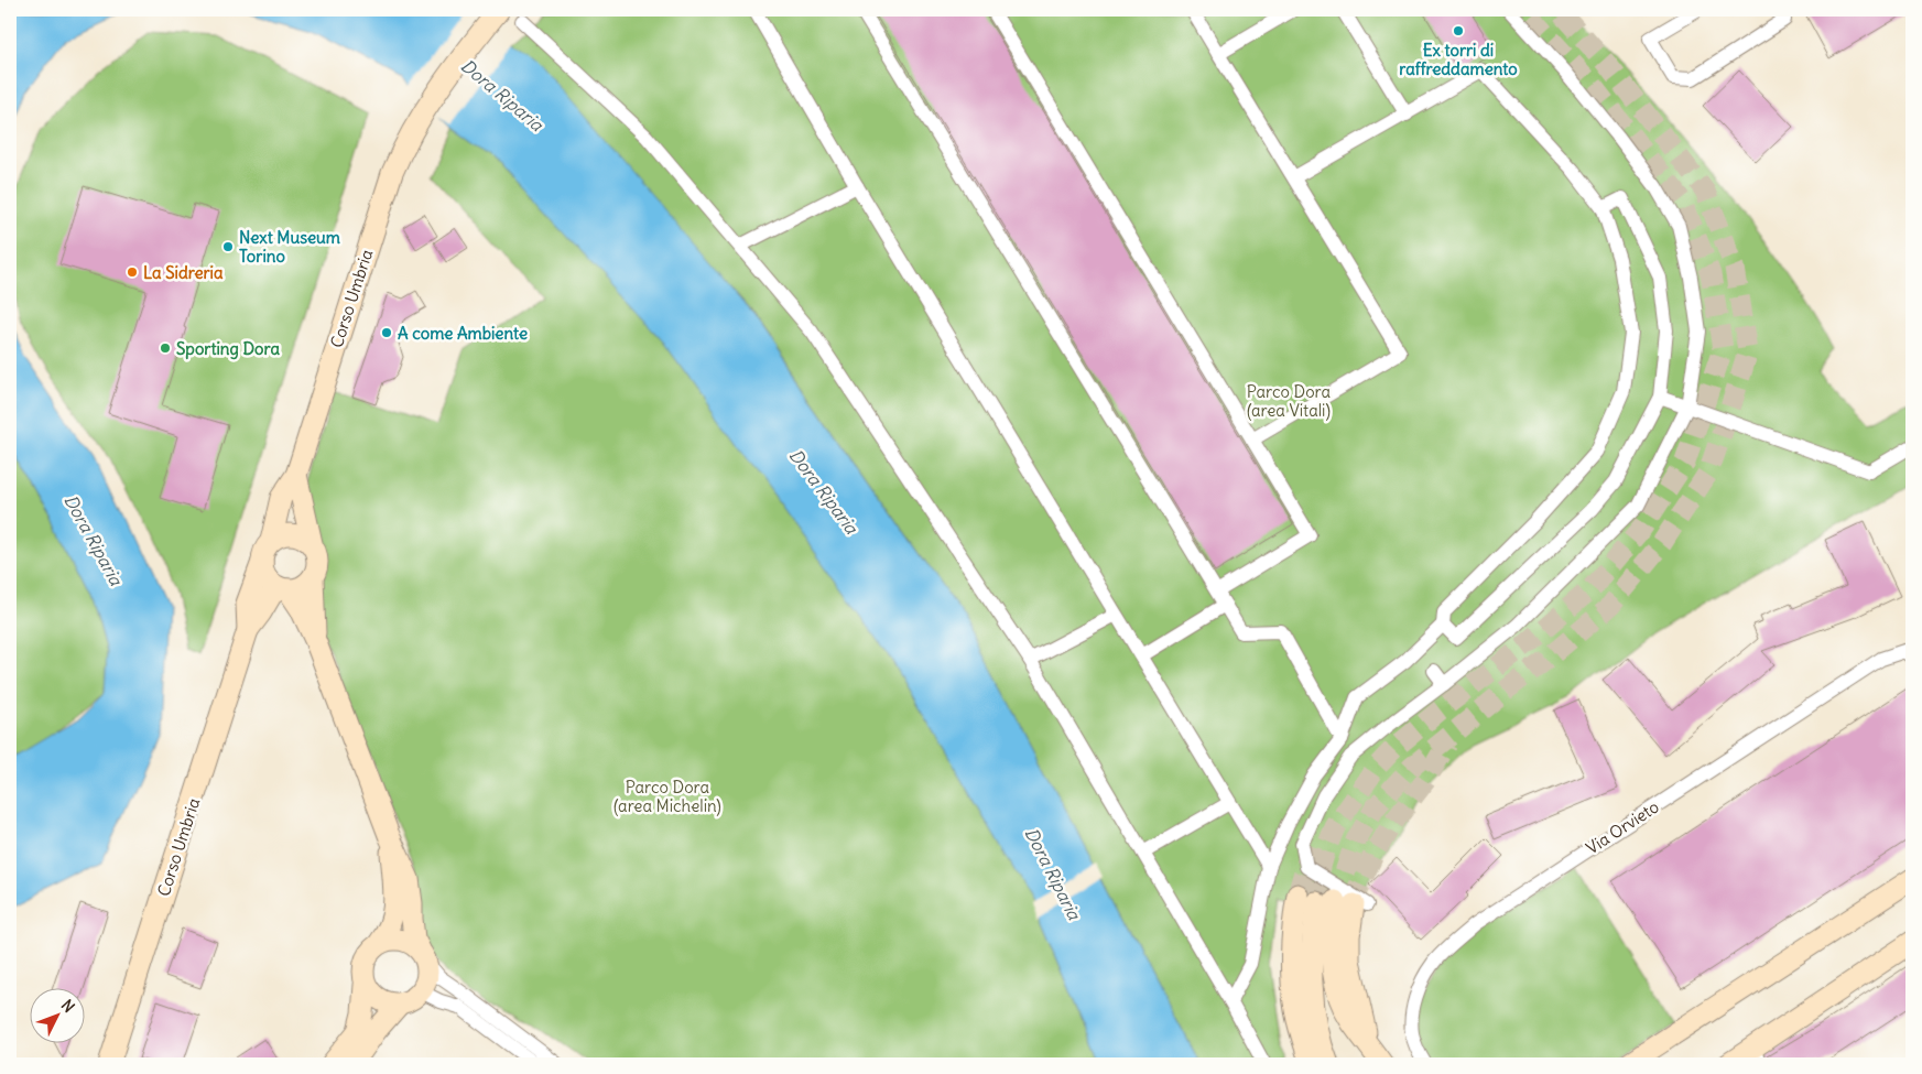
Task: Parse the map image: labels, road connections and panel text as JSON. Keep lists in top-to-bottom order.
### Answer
{
  "streets": {
    "street": ["Corso Umbria", "Via Orvieto"]
  },
  "water": ["Dora Riparia"],
  "parks": ["Parco Dora (area Vitali)", "Parco Dora (area Michelin)"],
  "places": [
    "Ex torri di raffreddamento",
    "Next Museum Torino",
    "La Sidreria",
    "A come Ambiente",
    "Sporting Dora"
  ],
  "north": "top right"
}
